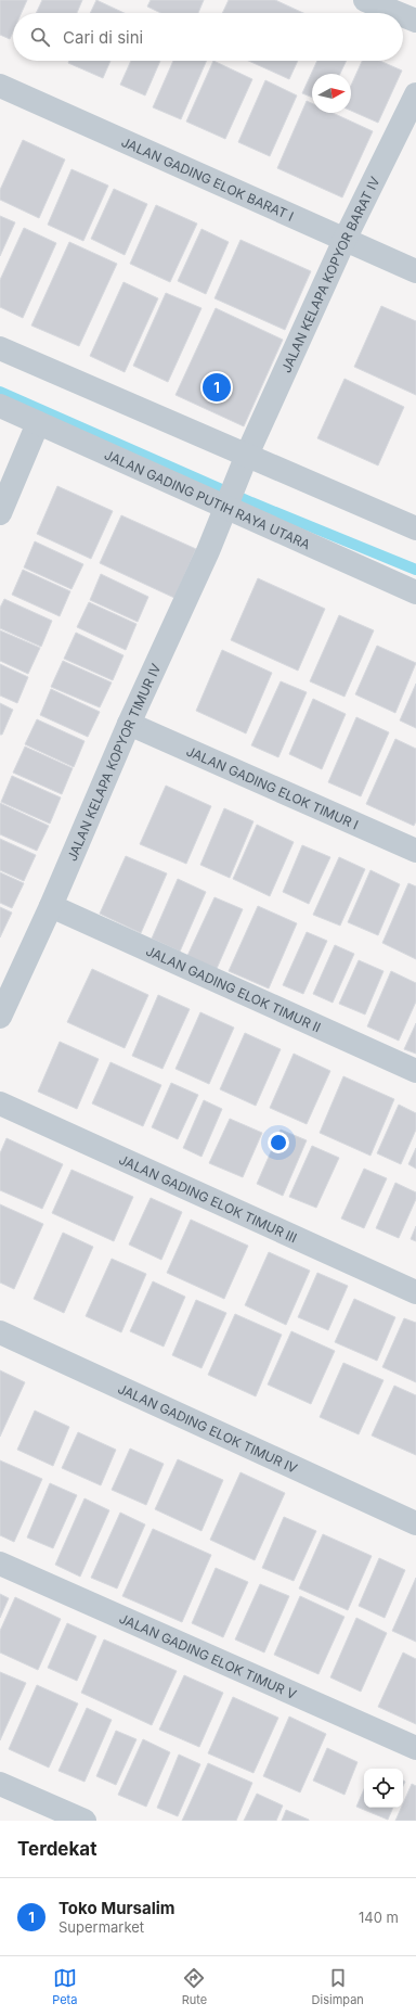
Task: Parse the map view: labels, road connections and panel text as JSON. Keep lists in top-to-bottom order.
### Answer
{
  "streets": {
    "street": [
      "JALAN GADING ELOK BARAT I",
      "JALAN KELAPA KOPYOR BARAT IV",
      "JALAN GADING PUTIH RAYA UTARA",
      "JALAN KELAPA KOPYOR TIMUR IV",
      "JALAN GADING ELOK TIMUR I",
      "JALAN GADING ELOK TIMUR II",
      "JALAN GADING ELOK TIMUR III",
      "JALAN GADING ELOK TIMUR IV",
      "JALAN GADING ELOK TIMUR V"
    ]
  },
  "crossings": [
    ["JALAN GADING ELOK BARAT I", "JALAN KELAPA KOPYOR BARAT IV"],
    ["JALAN KELAPA KOPYOR BARAT IV", "JALAN GADING PUTIH RAYA UTARA"],
    ["JALAN KELAPA KOPYOR BARAT IV", "JALAN KELAPA KOPYOR TIMUR IV"],
    ["JALAN GADING PUTIH RAYA UTARA", "JALAN KELAPA KOPYOR TIMUR IV"],
    ["JALAN KELAPA KOPYOR TIMUR IV", "JALAN GADING ELOK TIMUR I"],
    ["JALAN KELAPA KOPYOR TIMUR IV", "JALAN GADING ELOK TIMUR II"]
  ],
  "north": "right",
  "page": {
    "search": "Cari di sini",
    "pins": "1",
    "heading": "Terdekat",
    "list": [
      {
        "mark": "1",
        "name": "Toko Mursalim",
        "note": "Supermarket",
        "value": "140 m"
      }
    ],
    "nav": ["Peta", "Rute", "Disimpan"]
  }
}
